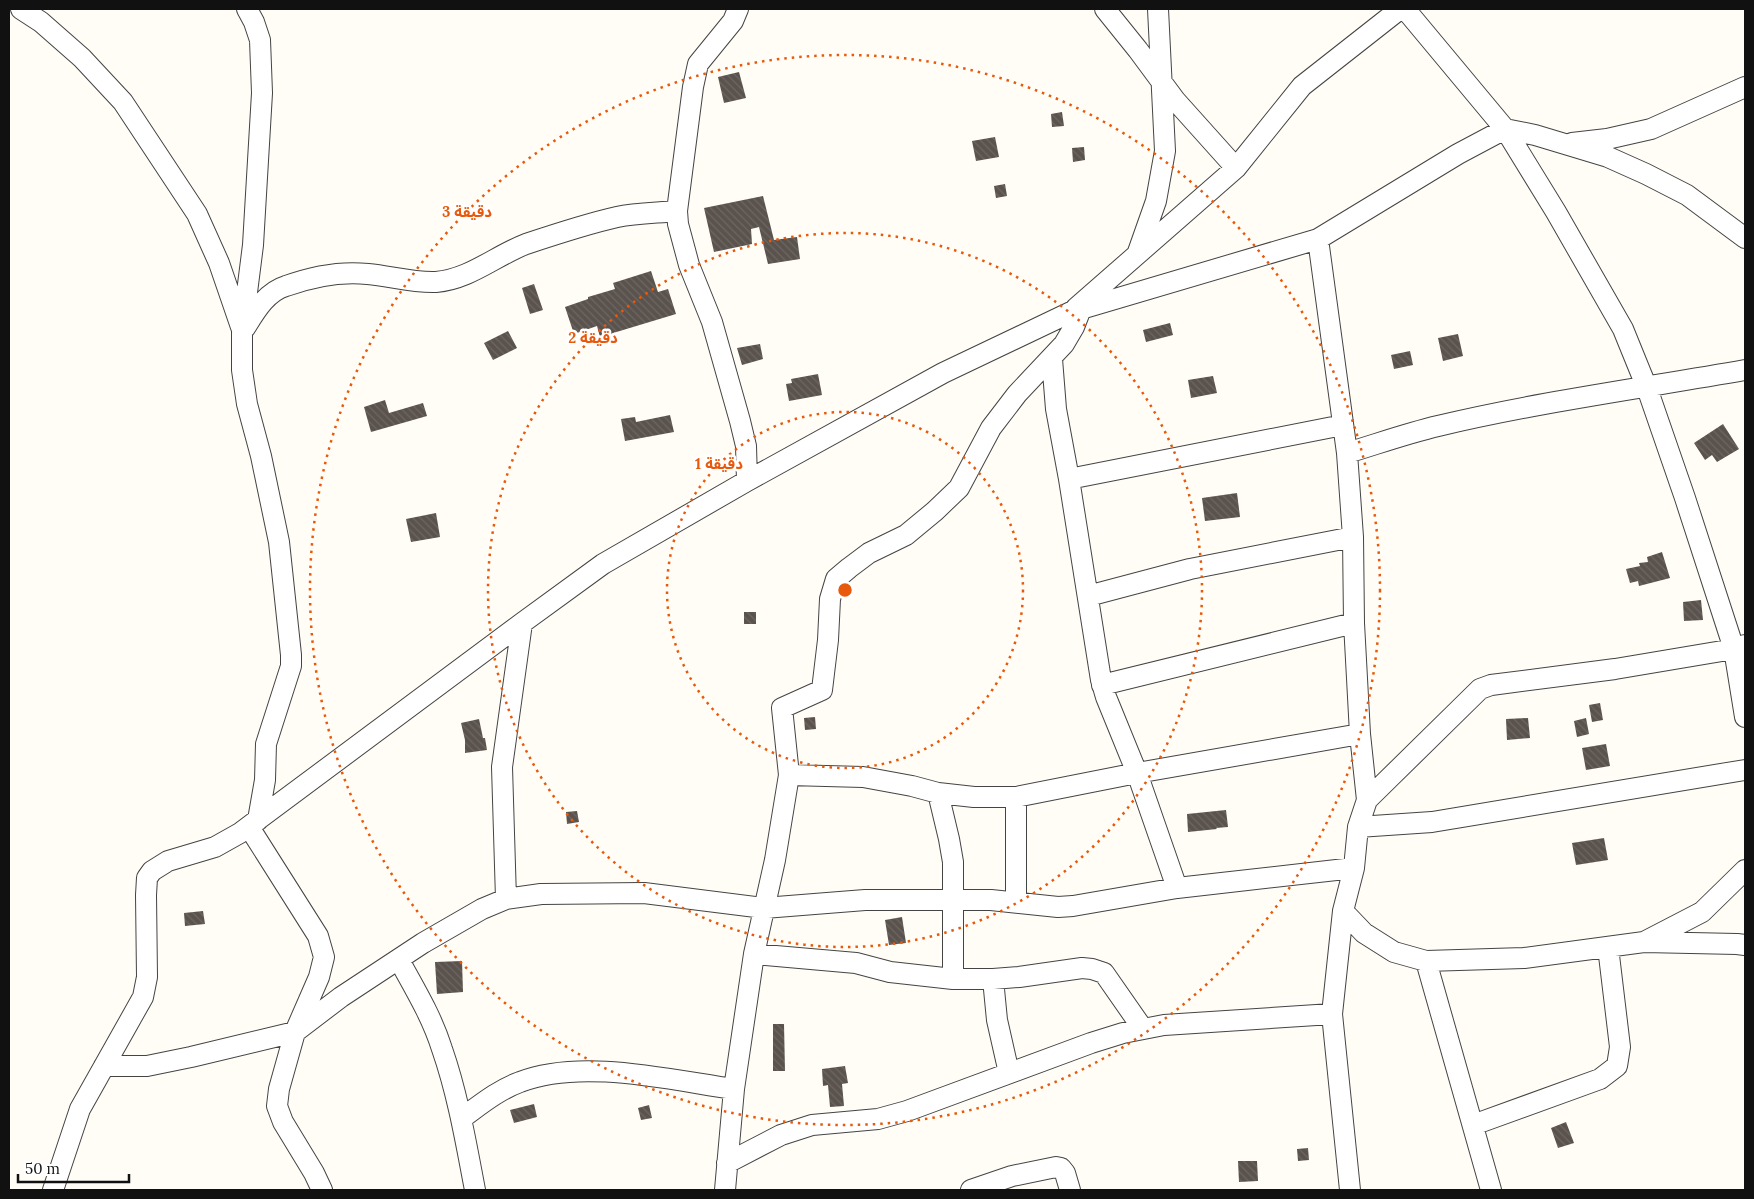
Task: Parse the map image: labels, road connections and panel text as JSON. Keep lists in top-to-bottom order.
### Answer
{
  "scale_bar": "50 m",
  "rings": ["3 دقيقة", "2 دقيقة", "1 دقيقة"]
}
